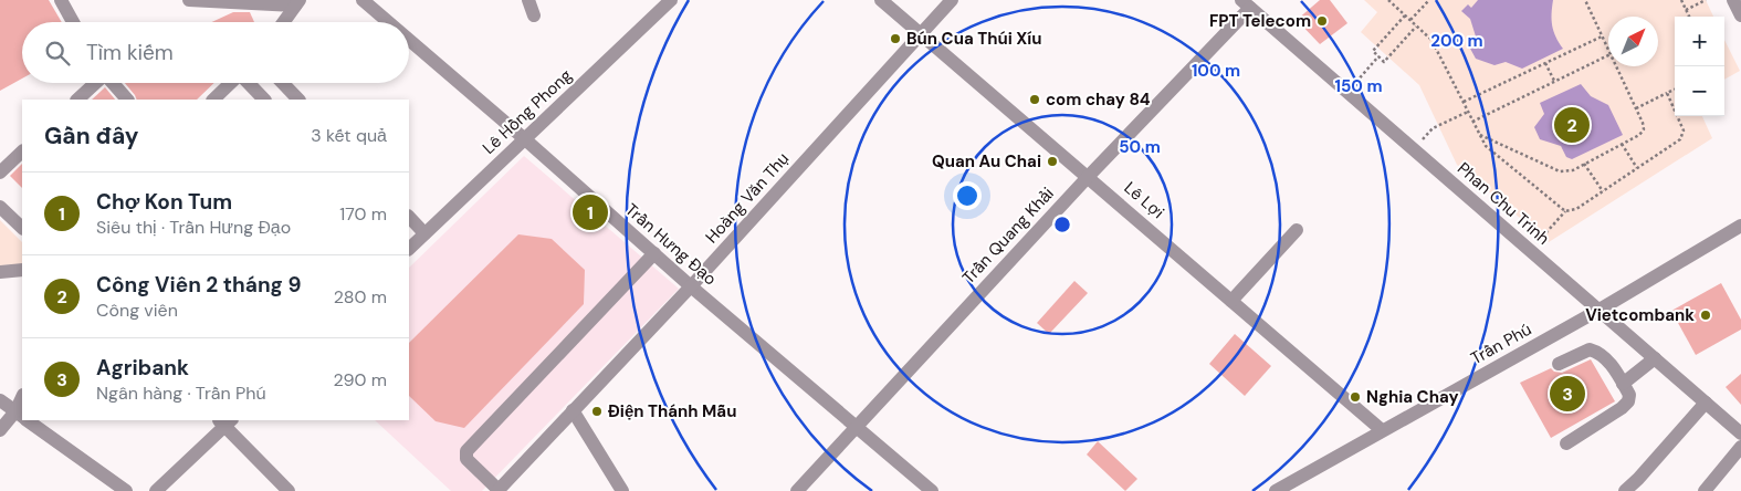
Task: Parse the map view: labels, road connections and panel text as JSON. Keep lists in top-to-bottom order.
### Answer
{
  "streets": {
    "street": [
      "Lê Hồng Phong",
      "Hoàng Văn Thụ",
      "Lê Lợi",
      "Phan Chu Trinh",
      "Trần Quang Khải",
      "Trần Hưng Đạo",
      "Trần Phú"
    ]
  },
  "crossings": [
    ["Lê Hồng Phong", "Trần Hưng Đạo"],
    ["Hoàng Văn Thụ", "Lê Lợi"],
    ["Hoàng Văn Thụ", "Trần Hưng Đạo"],
    ["Lê Lợi", "Trần Quang Khải"],
    ["Lê Lợi", "Trần Phú"],
    ["Phan Chu Trinh", "Trần Quang Khải"],
    ["Phan Chu Trinh", "Trần Phú"],
    ["Trần Quang Khải", "Trần Hưng Đạo"]
  ],
  "places": [
    "FPT Telecom",
    "Bún Cua Thúi Xíu",
    "com chay 84",
    "Quan Au Chai",
    "Vietcombank",
    "Nghia Chay",
    "Điện Thánh Mẫu"
  ],
  "north": "top right",
  "page": {
    "map_buttons": ["+", "−"],
    "search": "Tìm kiếm",
    "heading": ["Gần đây", "3 kết quả"],
    "pins": ["2", "1", "3"],
    "list": [
      {
        "mark": "1",
        "name": "Chợ Kon Tum",
        "note": "Siêu thị · Trần Hưng Đạo",
        "value": "170 m"
      },
      {
        "mark": "2",
        "name": "Công Viên 2 tháng 9",
        "note": "Công viên",
        "value": "280 m"
      },
      {
        "mark": "3",
        "name": "Agribank",
        "note": "Ngân hàng · Trần Phú",
        "value": "290 m"
      }
    ]
  },
  "rings": [
    "200 m",
    "100 m",
    "150 m",
    "50 m"
  ]
}
